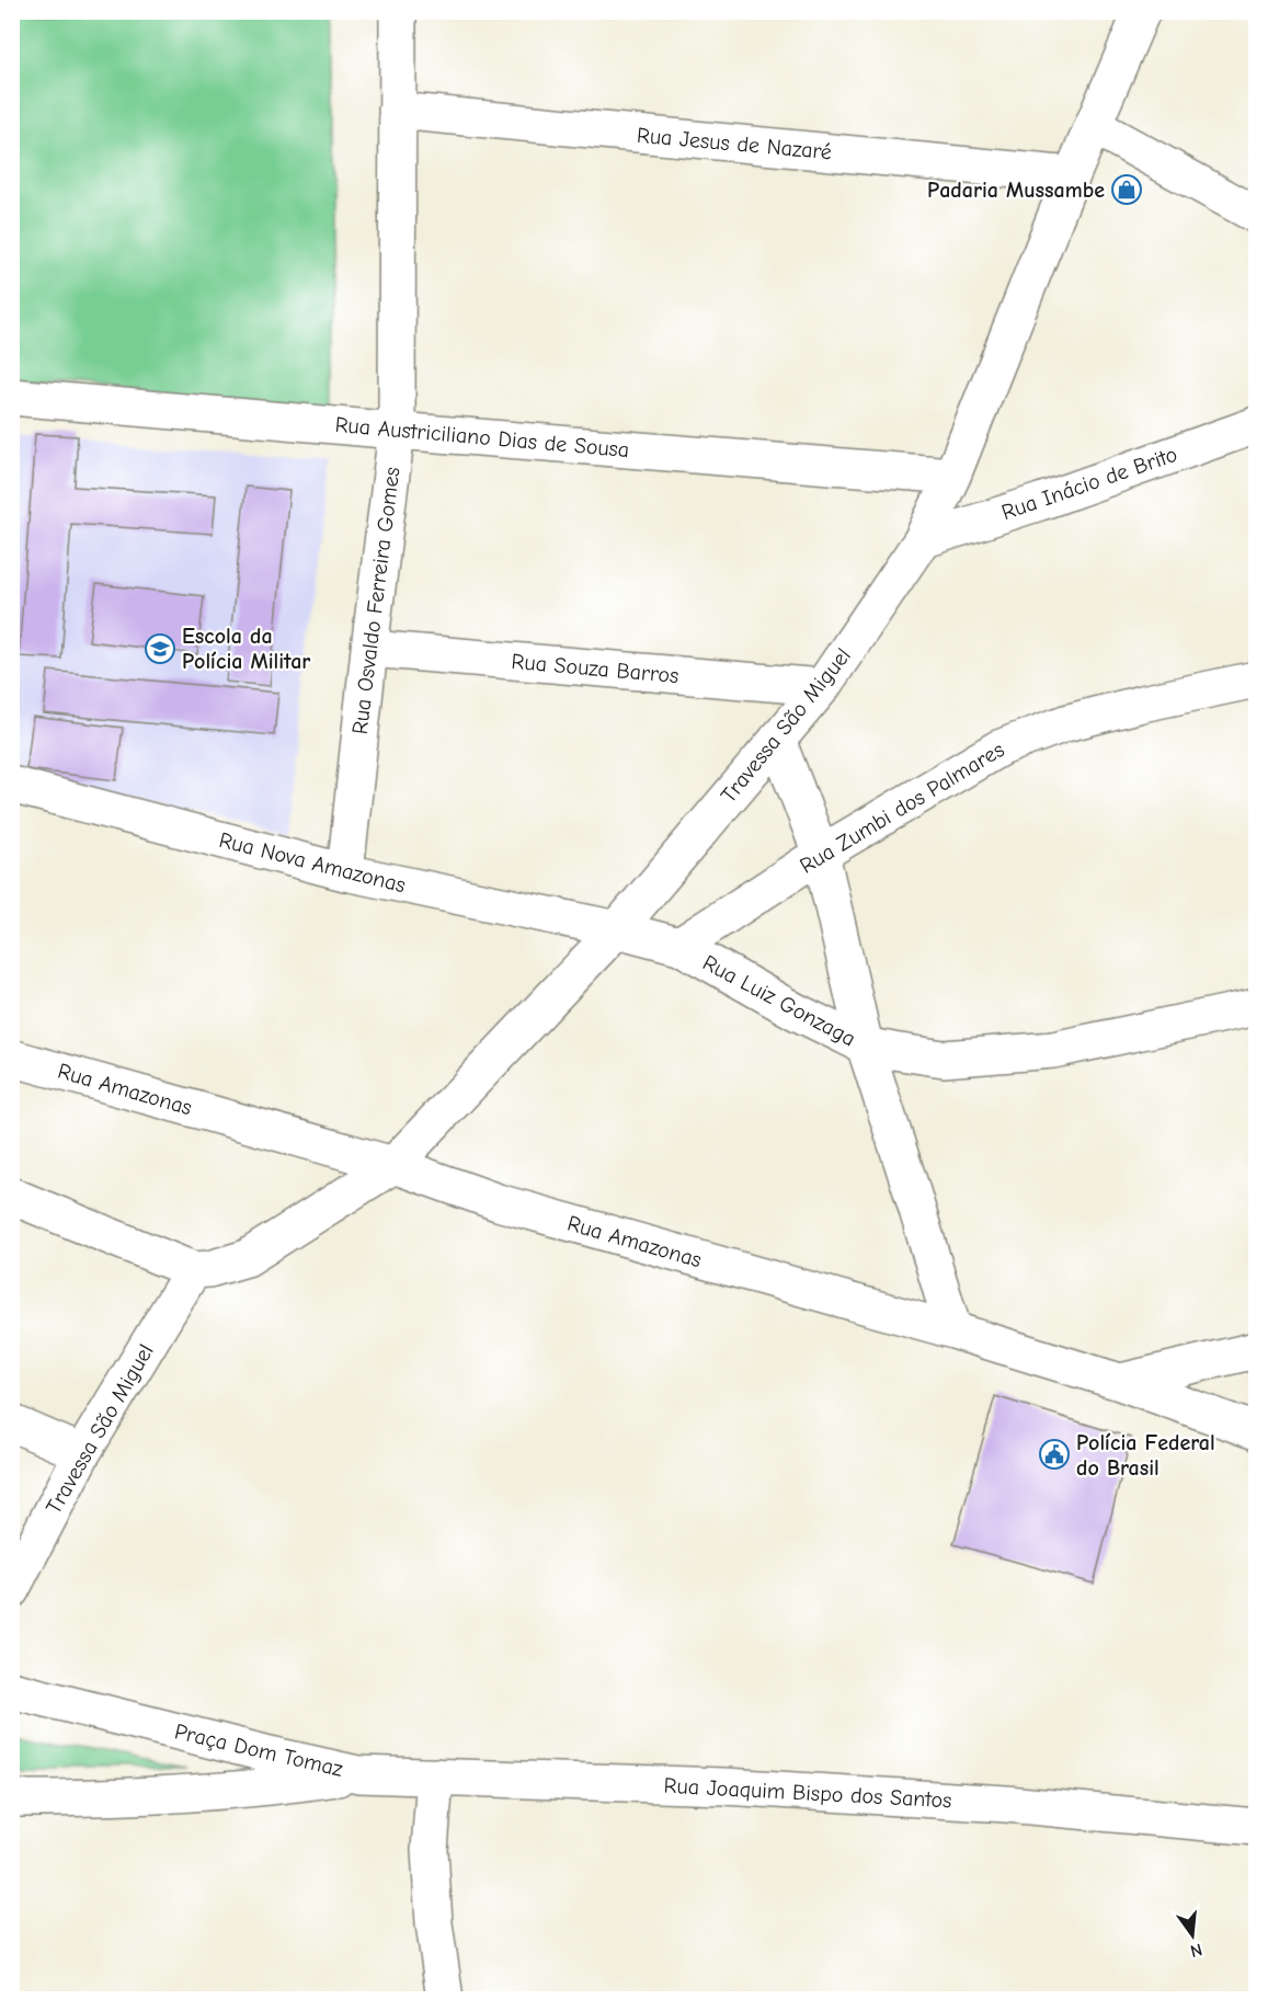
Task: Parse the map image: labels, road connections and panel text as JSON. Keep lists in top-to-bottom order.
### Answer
{
  "streets": {
    "street": [
      "Rua Jesus de Nazaré",
      "Rua Austriciliano Dias de Sousa",
      "Rua Inácio de Brito",
      "Rua Osvaldo Ferreira Gomes",
      "Rua Souza Barros",
      "Travessa São Miguel",
      "Rua Zumbi dos Palmares",
      "Rua Nova Amazonas",
      "Rua Luiz Gonzaga",
      "Rua Amazonas",
      "Praça Dom Tomaz",
      "Rua Joaquim Bispo dos Santos"
    ]
  },
  "crossings": [
    ["Rua Jesus de Nazaré", "Rua Osvaldo Ferreira Gomes"],
    ["Rua Jesus de Nazaré", "Travessa São Miguel"],
    ["Rua Austriciliano Dias de Sousa", "Rua Osvaldo Ferreira Gomes"],
    ["Rua Austriciliano Dias de Sousa", "Travessa São Miguel"],
    ["Rua Inácio de Brito", "Travessa São Miguel"],
    ["Rua Osvaldo Ferreira Gomes", "Rua Souza Barros"],
    ["Rua Osvaldo Ferreira Gomes", "Rua Nova Amazonas"],
    ["Rua Souza Barros", "Travessa São Miguel"],
    ["Travessa São Miguel", "Rua Nova Amazonas"],
    ["Travessa São Miguel", "Rua Luiz Gonzaga"],
    ["Travessa São Miguel", "Rua Amazonas"],
    ["Rua Zumbi dos Palmares", "Rua Luiz Gonzaga"],
    ["Rua Nova Amazonas", "Rua Luiz Gonzaga"],
    ["Praça Dom Tomaz", "Rua Joaquim Bispo dos Santos"]
  ],
  "places": {
    "shop": ["Padaria Mussambe"],
    "school or university": ["Escola da Polícia Militar"],
    "public building": ["Polícia Federal do Brasil"]
  },
  "north": "bottom"
}
